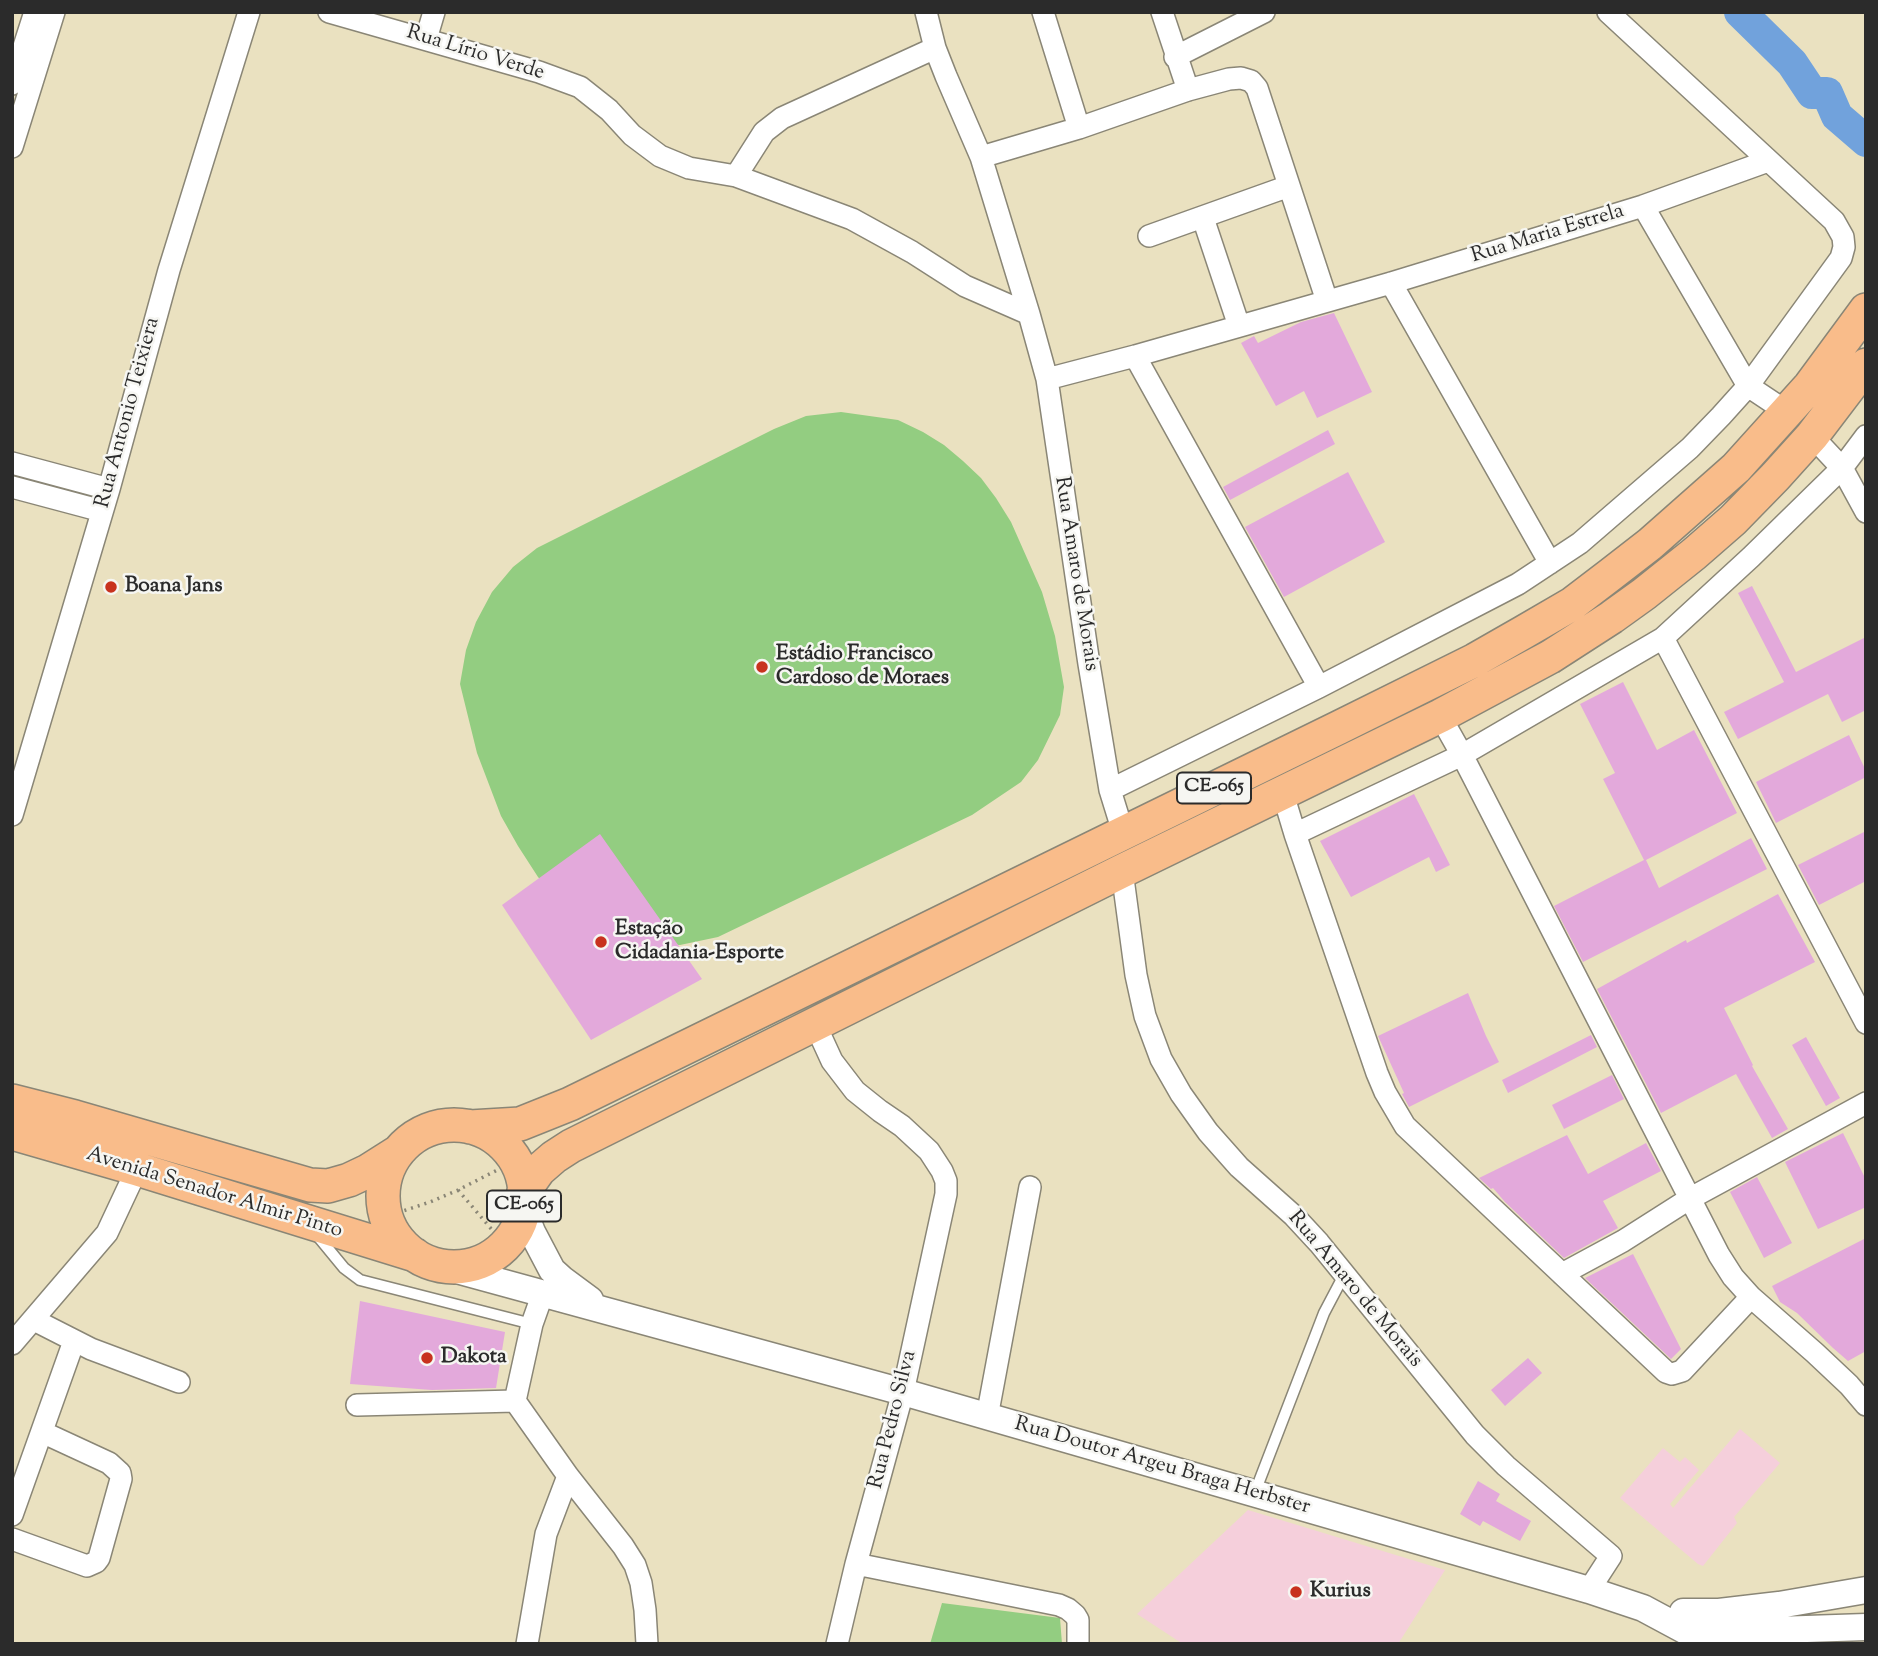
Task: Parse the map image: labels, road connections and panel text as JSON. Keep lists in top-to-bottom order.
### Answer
{
  "streets": {
    "main road": ["CE-065", "Avenida Senador Almir Pinto"],
    "street": [
      "Rua Lírio Verde",
      "Rua Maria Estrela",
      "Rua Antonio Teixiera",
      "Rua Amaro de Morais",
      "Rua Pedro Silva",
      "Rua Doutor Argeu Braga Herbster"
    ]
  },
  "crossings": [
    ["Rua Maria Estrela", "Rua Amaro de Morais"],
    ["Rua Amaro de Morais", "CE-065"],
    ["Rua Amaro de Morais", "Rua Doutor Argeu Braga Herbster"],
    ["CE-065", "Avenida Senador Almir Pinto"],
    ["CE-065", "Rua Pedro Silva"],
    ["CE-065", "Rua Doutor Argeu Braga Herbster"],
    ["Avenida Senador Almir Pinto", "Rua Doutor Argeu Braga Herbster"],
    ["Rua Pedro Silva", "Rua Doutor Argeu Braga Herbster"]
  ],
  "places": [
    "Boana Jans",
    "Estádio Francisco Cardoso de Moraes",
    "Estação Cidadania-Esporte",
    "Dakota",
    "Kurius"
  ]
}
